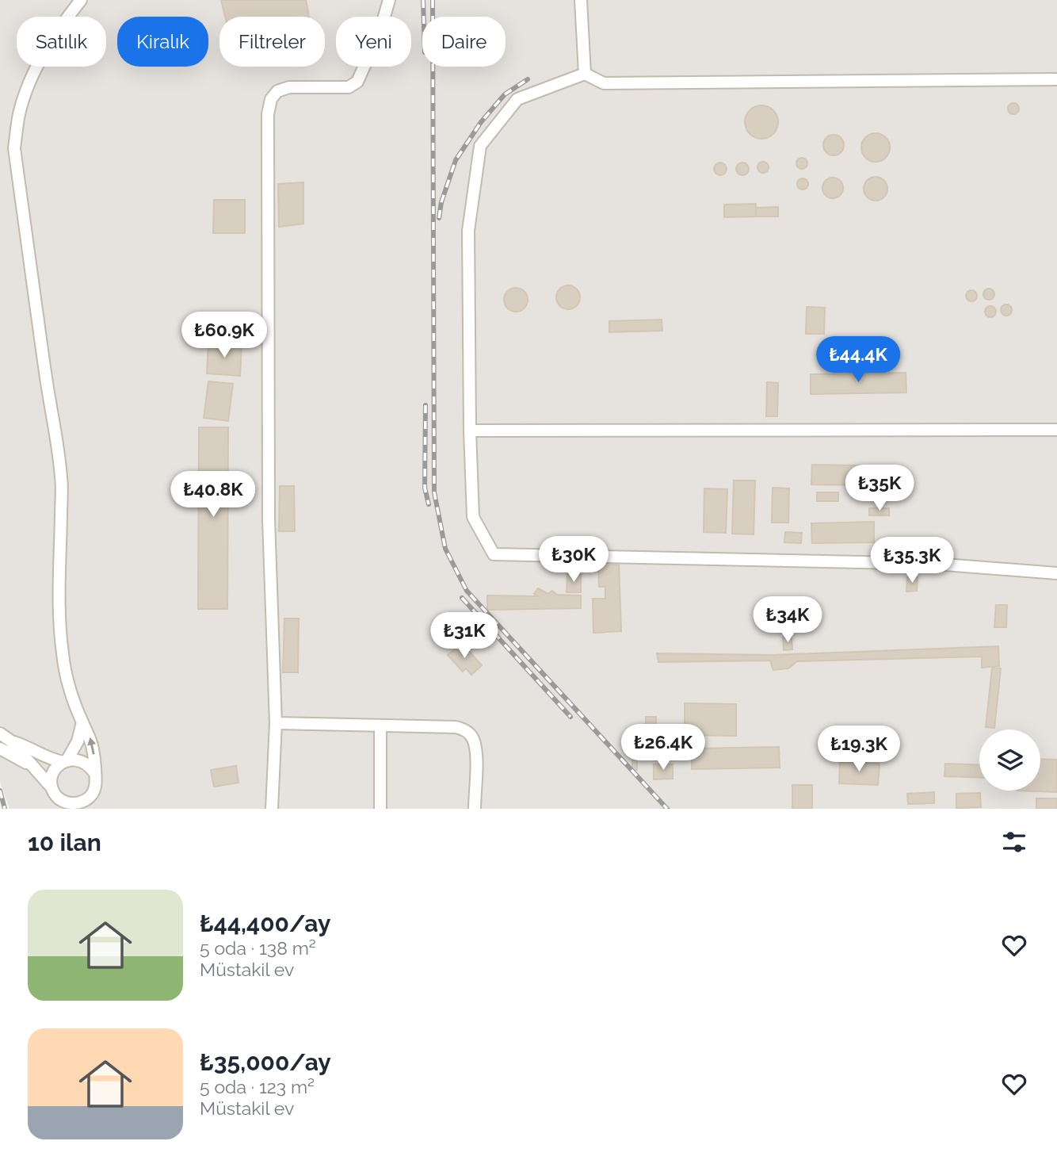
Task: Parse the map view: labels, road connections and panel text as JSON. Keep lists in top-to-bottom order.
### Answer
{
  "page": {
    "chip": [
      "Satılık",
      "Kiralık",
      "Filtreler",
      "Yeni",
      "Daire"
    ],
    "price": [
      "₺60.9K",
      "₺44.4K",
      "₺35K",
      "₺40.8K",
      "₺30K",
      "₺35.3K",
      "₺34K",
      "₺31K",
      "₺26.4K",
      "₺19.3K"
    ],
    "heading": "10 ilan",
    "list": [
      {
        "name": "₺44,400/ay",
        "note": "5 oda · 138 m² · Müstakil ev"
      },
      {
        "name": "₺35,000/ay",
        "note": "5 oda · 123 m² · Müstakil ev"
      }
    ]
  }
}
